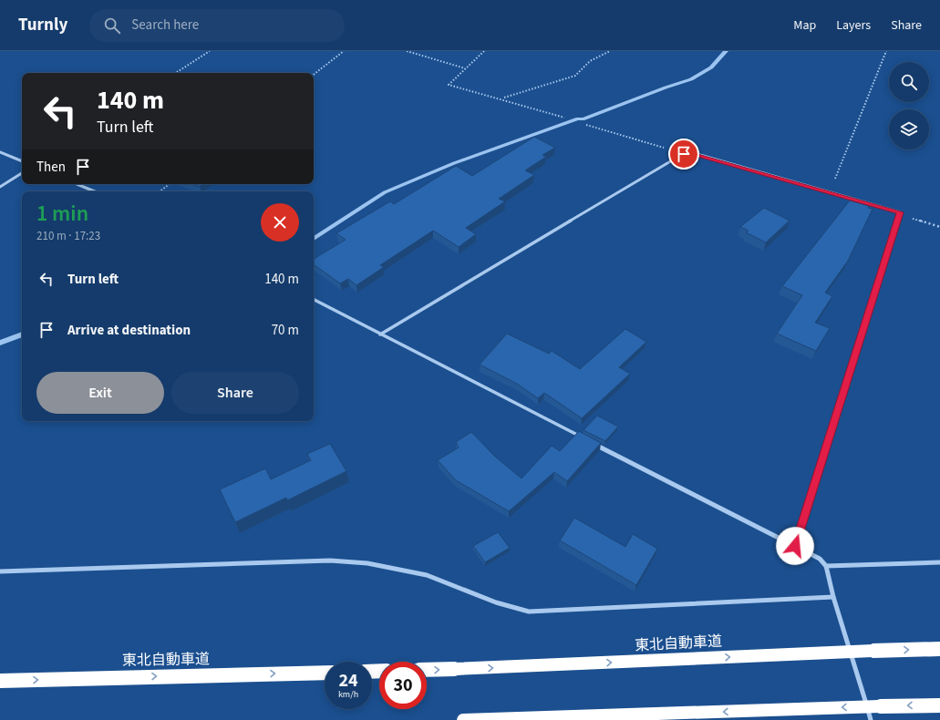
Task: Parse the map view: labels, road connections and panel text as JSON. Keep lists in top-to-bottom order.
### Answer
{
  "streets": {
    "highway": ["東北自動車道"]
  },
  "page": {
    "header": "Turnly",
    "search": "Search here",
    "nav": ["Map", "Layers", "Share"],
    "turn": ["140 m", "Turn left"],
    "then": "Then",
    "heading": ["1 min", "210 m · 17:23"],
    "list": [
      {
        "name": "Turn left",
        "value": "140 m"
      },
      {
        "name": "Arrive at destination",
        "value": "70 m"
      }
    ],
    "buttons": ["Exit", "Share"],
    "speed": "24 km/h",
    "limit": "30"
  }
}
